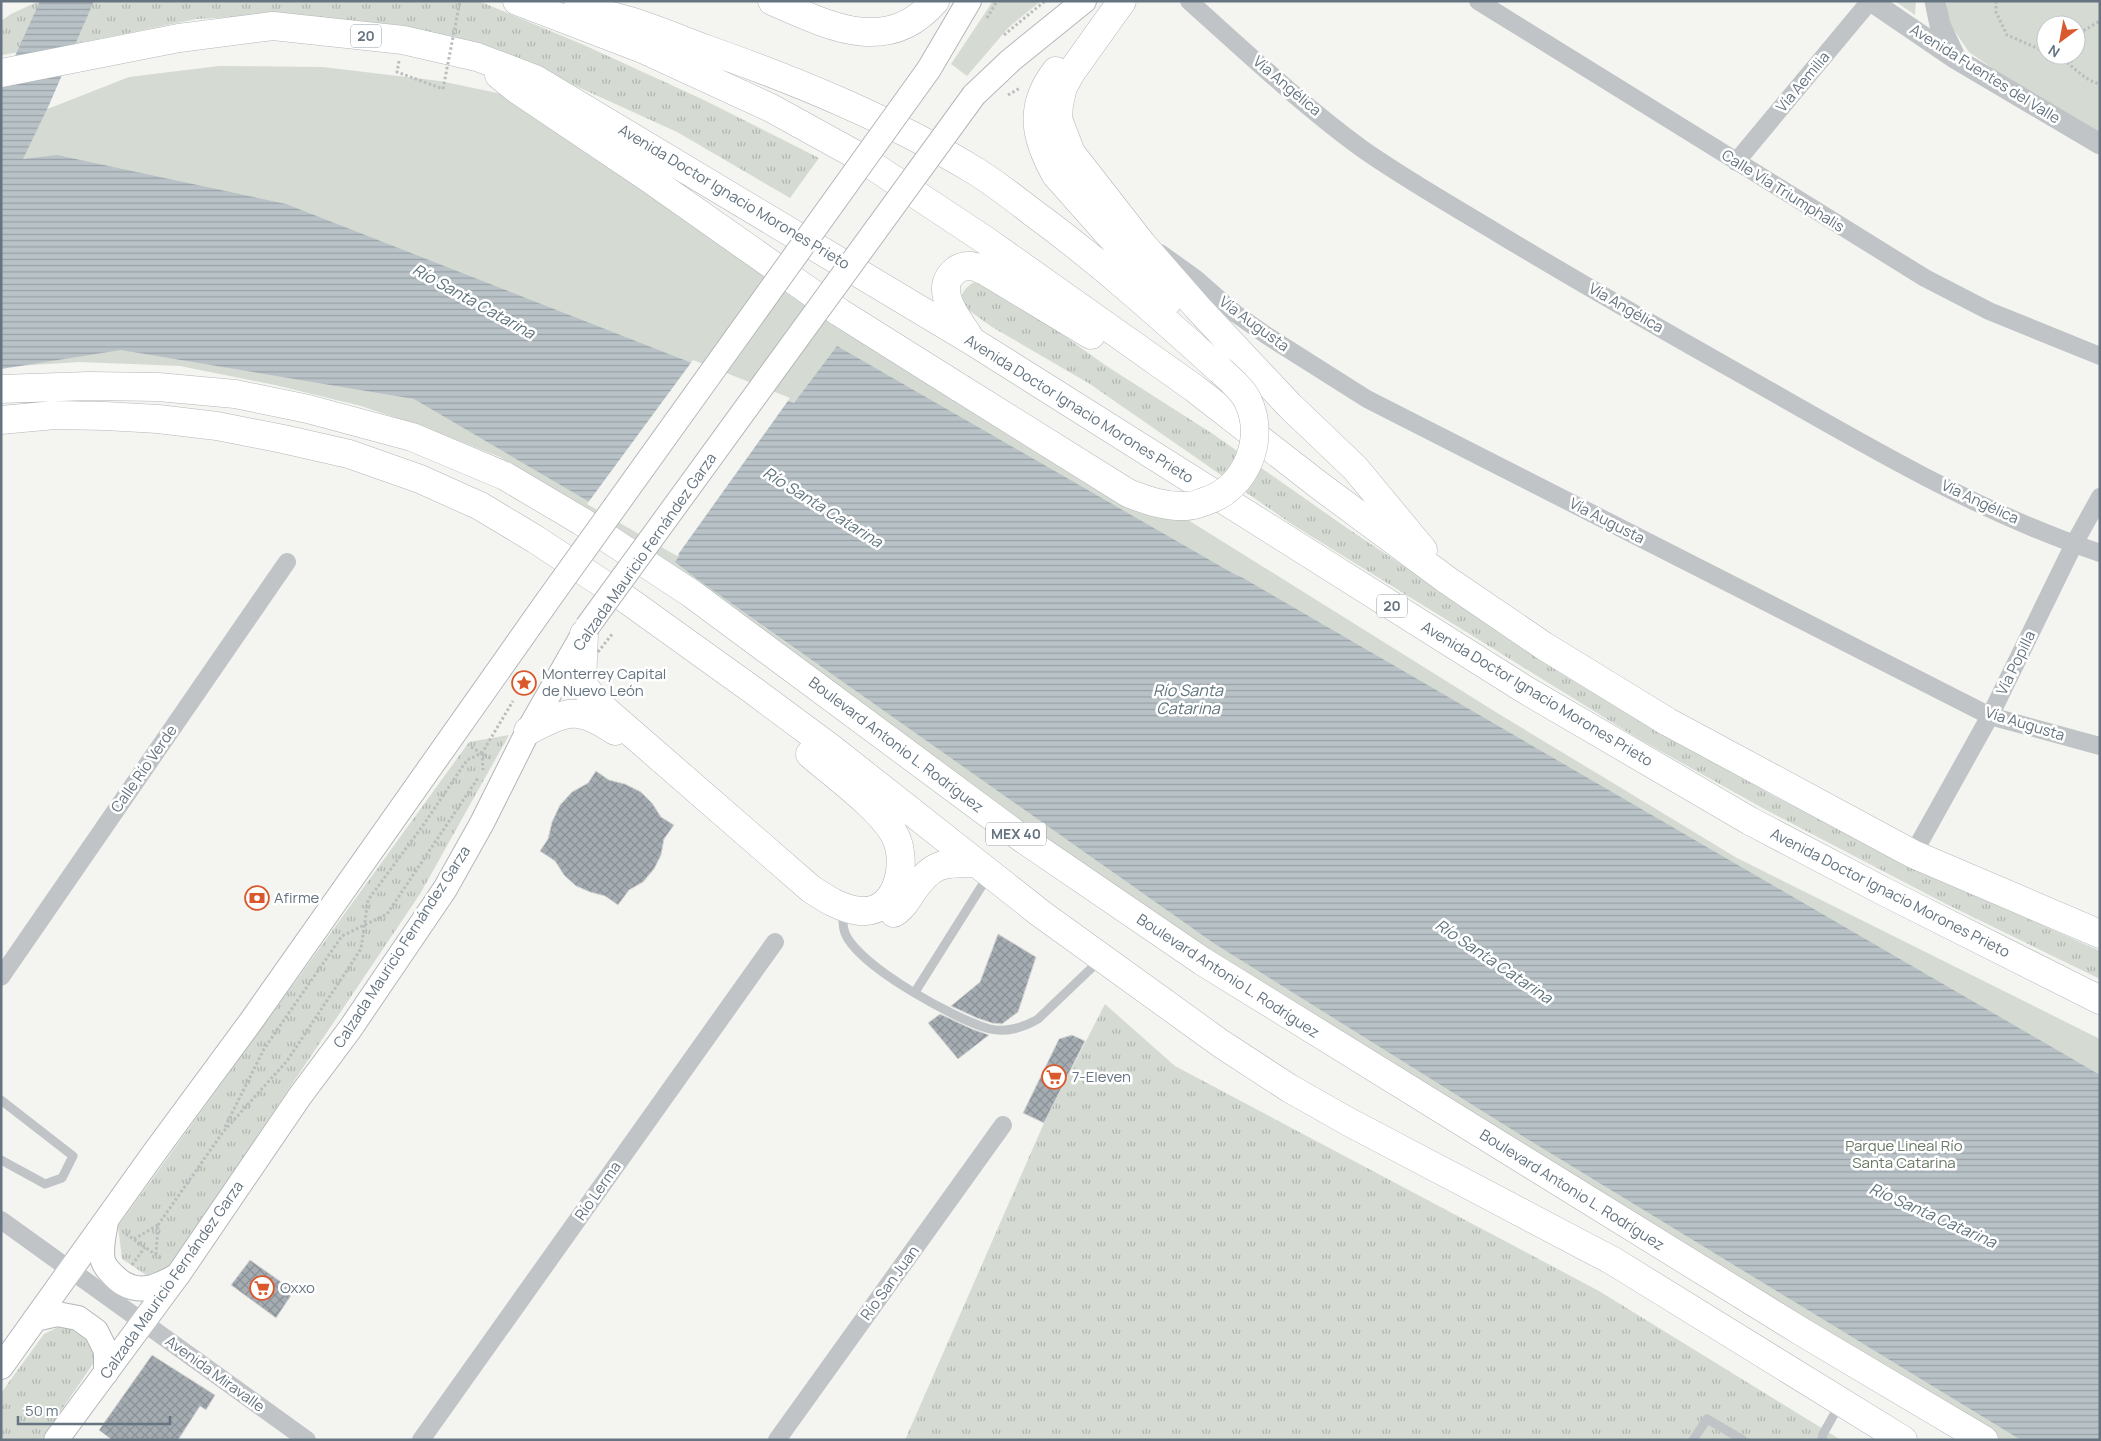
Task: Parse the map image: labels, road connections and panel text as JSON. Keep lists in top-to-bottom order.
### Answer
{
  "streets": {
    "main road": [
      "20",
      "Avenida Doctor Ignacio Morones Prieto",
      "Calzada Mauricio Fernández Garza",
      "Boulevard Antonio L. Rodríguez",
      "MEX 40"
    ],
    "street": [
      "Avenida Fuentes del Valle",
      "Vía Aemilia",
      "Vía Angélica",
      "Calle Vía Triumphalis",
      "Vía Augusta",
      "Vía Popilla",
      "Calle Río Verde",
      "Río Lerma",
      "Río San Juan",
      "Avenida Miravalle"
    ]
  },
  "crossings": [
    ["Avenida Fuentes del Valle", "Vía Aemilia"],
    ["Vía Aemilia", "Calle Vía Triumphalis"],
    ["Vía Angélica", "Vía Popilla"],
    ["Vía Augusta", "Vía Popilla"],
    ["Calzada Mauricio Fernández Garza", "Avenida Miravalle"]
  ],
  "water": ["Río Santa Catarina"],
  "parks": ["Parque Lineal Río Santa Catarina"],
  "places": {
    "place": ["Monterrey Capital de Nuevo León"],
    "bank": ["Afirme"],
    "supermarket": ["7-Eleven", "Oxxo"]
  },
  "scale_bar": "50 m",
  "north": "bottom left"
}
